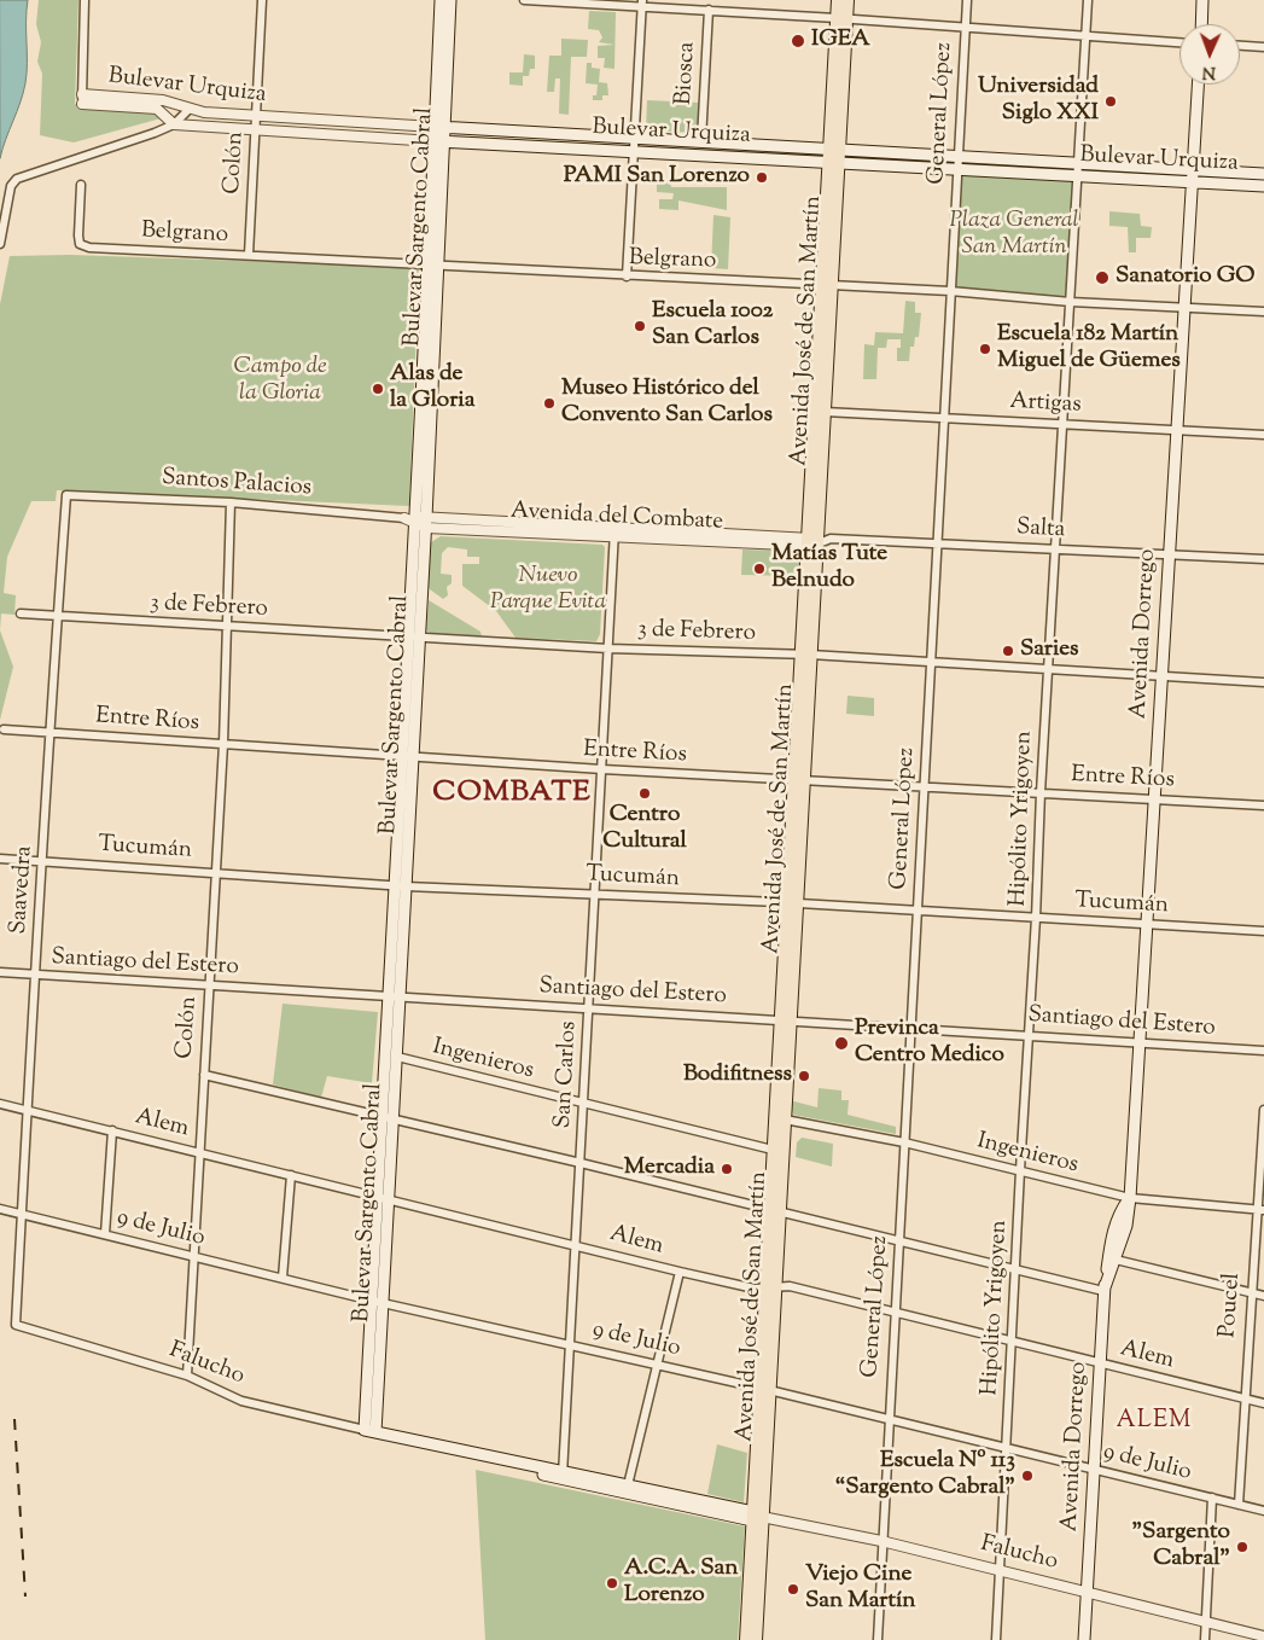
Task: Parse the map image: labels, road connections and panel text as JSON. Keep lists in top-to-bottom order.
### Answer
{
  "streets": {
    "main road": [
      "Bulevar Urquiza",
      "Bulevar Sargento Cabral",
      "Avenida José de San Martín",
      "Avenida Dorrego",
      "Falucho"
    ],
    "street": [
      "Biosca",
      "General López",
      "Colón",
      "Belgrano",
      "Artigas",
      "Santos Palacios",
      "Avenida del Combate",
      "Salta",
      "3 de Febrero",
      "Entre Ríos",
      "Hipólito Yrigoyen",
      "Tucumán",
      "Saavedra",
      "Santiago del Estero",
      "Ingenieros",
      "San Carlos",
      "Alem",
      "9 de Julio",
      "Poucel"
    ]
  },
  "crossings": [
    ["Biosca", "Bulevar Urquiza"],
    ["Bulevar Urquiza", "General López"],
    ["Bulevar Urquiza", "Colón"],
    ["Bulevar Urquiza", "Bulevar Sargento Cabral"],
    ["Bulevar Urquiza", "Avenida José de San Martín"],
    ["Bulevar Urquiza", "Avenida Dorrego"],
    ["Bulevar Urquiza", "Hipólito Yrigoyen"],
    ["General López", "Belgrano"],
    ["General López", "Artigas"],
    ["General López", "Salta"],
    ["General López", "3 de Febrero"],
    ["General López", "Entre Ríos"],
    ["General López", "Tucumán"],
    ["General López", "Santiago del Estero"],
    ["General López", "Ingenieros"],
    ["General López", "Alem"],
    ["General López", "9 de Julio"],
    ["General López", "Falucho"],
    ["Colón", "Belgrano"],
    ["Colón", "Santos Palacios"],
    ["Colón", "3 de Febrero"],
    ["Colón", "Entre Ríos"],
    ["Colón", "Tucumán"],
    ["Colón", "Santiago del Estero"],
    ["Colón", "Alem"],
    ["Colón", "9 de Julio"],
    ["Colón", "Falucho"],
    ["Bulevar Sargento Cabral", "Belgrano"],
    ["Bulevar Sargento Cabral", "Santos Palacios"],
    ["Bulevar Sargento Cabral", "Avenida del Combate"],
    ["Bulevar Sargento Cabral", "3 de Febrero"],
    ["Bulevar Sargento Cabral", "Entre Ríos"],
    ["Bulevar Sargento Cabral", "Tucumán"],
    ["Bulevar Sargento Cabral", "Santiago del Estero"],
    ["Bulevar Sargento Cabral", "Ingenieros"],
    ["Bulevar Sargento Cabral", "Alem"],
    ["Bulevar Sargento Cabral", "9 de Julio"],
    ["Bulevar Sargento Cabral", "Falucho"],
    ["Belgrano", "Avenida José de San Martín"],
    ["Belgrano", "Avenida Dorrego"],
    ["Belgrano", "Hipólito Yrigoyen"],
    ["Avenida José de San Martín", "Artigas"],
    ["Avenida José de San Martín", "Avenida del Combate"],
    ["Avenida José de San Martín", "Salta"],
    ["Avenida José de San Martín", "3 de Febrero"],
    ["Avenida José de San Martín", "Entre Ríos"],
    ["Avenida José de San Martín", "Tucumán"],
    ["Avenida José de San Martín", "Santiago del Estero"],
    ["Avenida José de San Martín", "Ingenieros"],
    ["Avenida José de San Martín", "Alem"],
    ["Avenida José de San Martín", "9 de Julio"],
    ["Avenida José de San Martín", "Falucho"],
    ["Artigas", "Avenida Dorrego"],
    ["Artigas", "Hipólito Yrigoyen"],
    ["Santos Palacios", "Avenida del Combate"],
    ["Santos Palacios", "Saavedra"],
    ["Avenida del Combate", "Salta"],
    ["Avenida del Combate", "San Carlos"],
    ["Salta", "Avenida Dorrego"],
    ["Salta", "Hipólito Yrigoyen"],
    ["3 de Febrero", "Avenida Dorrego"],
    ["3 de Febrero", "Hipólito Yrigoyen"],
    ["3 de Febrero", "Saavedra"],
    ["3 de Febrero", "San Carlos"],
    ["Avenida Dorrego", "Entre Ríos"],
    ["Avenida Dorrego", "Tucumán"],
    ["Avenida Dorrego", "Santiago del Estero"],
    ["Avenida Dorrego", "Ingenieros"],
    ["Avenida Dorrego", "Alem"],
    ["Avenida Dorrego", "9 de Julio"],
    ["Avenida Dorrego", "Falucho"],
    ["Entre Ríos", "Hipólito Yrigoyen"],
    ["Entre Ríos", "Saavedra"],
    ["Entre Ríos", "San Carlos"],
    ["Hipólito Yrigoyen", "Tucumán"],
    ["Hipólito Yrigoyen", "Santiago del Estero"],
    ["Hipólito Yrigoyen", "Ingenieros"],
    ["Hipólito Yrigoyen", "Alem"],
    ["Hipólito Yrigoyen", "9 de Julio"],
    ["Hipólito Yrigoyen", "Falucho"],
    ["Tucumán", "Saavedra"],
    ["Tucumán", "San Carlos"],
    ["Saavedra", "Santiago del Estero"],
    ["Saavedra", "Alem"],
    ["Saavedra", "9 de Julio"],
    ["Saavedra", "Falucho"],
    ["Santiago del Estero", "San Carlos"],
    ["Ingenieros", "San Carlos"],
    ["Ingenieros", "Poucel"],
    ["San Carlos", "Alem"],
    ["San Carlos", "9 de Julio"],
    ["San Carlos", "Falucho"],
    ["Alem", "Poucel"],
    ["9 de Julio", "Poucel"]
  ],
  "districts": ["COMBATE", "ALEM"],
  "parks": ["Plaza General San Martín", "Campo de la Gloria", "Nuevo Parque Evita"],
  "places": [
    "IGEA",
    "Universidad Siglo XXI",
    "PAMI San Lorenzo",
    "Sanatorio GO",
    "Escuela 1002 San Carlos",
    "Escuela 182 Martín Miguel de Güemes",
    "Alas de la Gloria",
    "Museo Histórico del Convento San Carlos",
    "Matías Tute Belnudo",
    "Saries",
    "Centro Cultural",
    "Previnca Centro Medico",
    "Bodifitness",
    "Mercadia",
    "Escuela Nº 113 “Sargento Cabral”",
    "\"Sargento Cabral\"",
    "A.C.A. San Lorenzo",
    "Viejo Cine San Martín"
  ],
  "north": "bottom"
}
